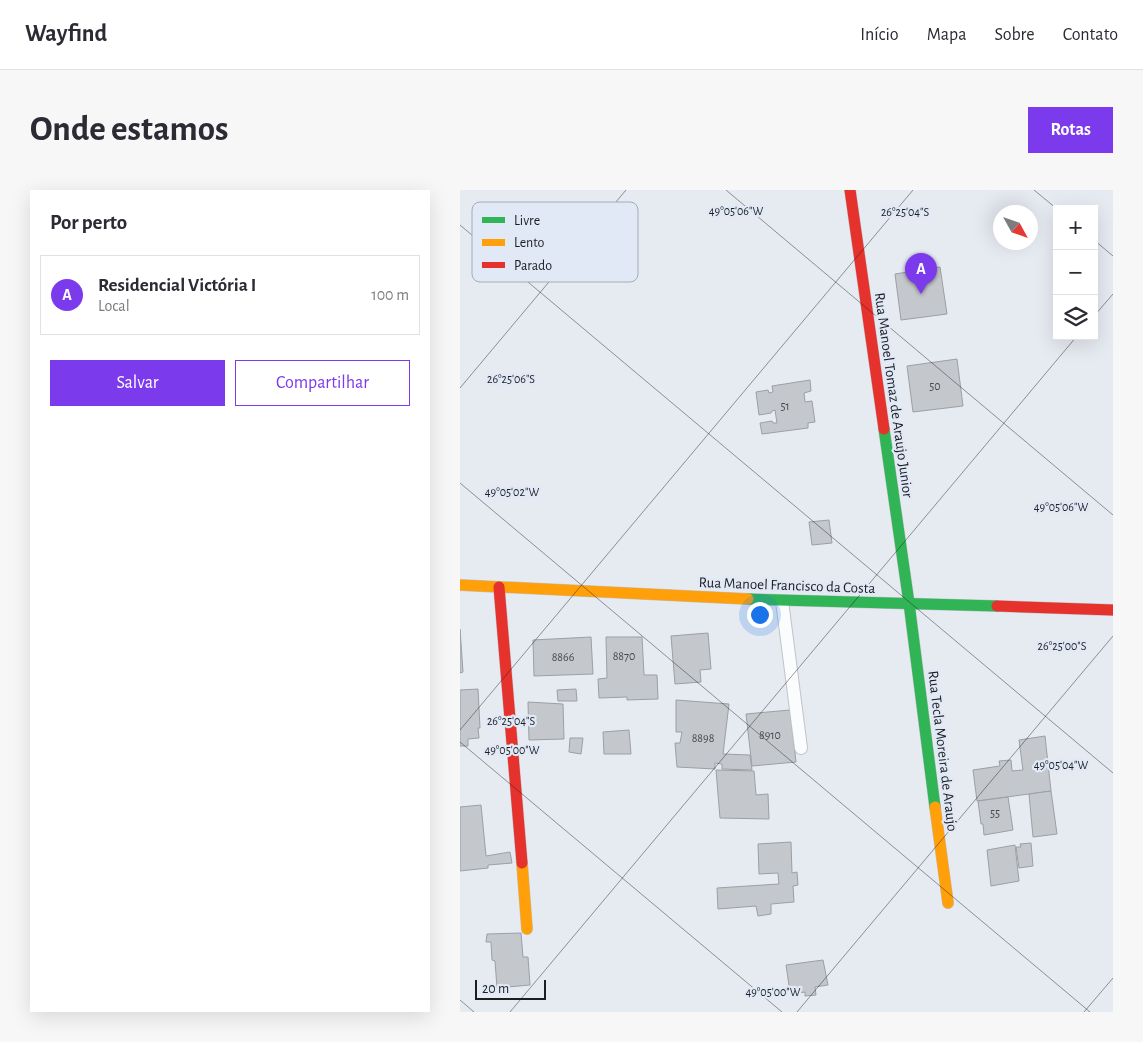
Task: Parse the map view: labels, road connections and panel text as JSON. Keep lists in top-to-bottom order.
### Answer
{
  "streets": {
    "street": ["Rua Manoel Tomaz de Araujo Junior", "Rua Manoel Francisco da Costa", "Rua Tecla Moreira de Araujo"]
  },
  "crossings": [
    ["Rua Manoel Tomaz de Araujo Junior", "Rua Manoel Francisco da Costa"],
    ["Rua Manoel Tomaz de Araujo Junior", "Rua Tecla Moreira de Araujo"],
    ["Rua Manoel Francisco da Costa", "Rua Tecla Moreira de Araujo"]
  ],
  "house_numbers": [
    "50",
    "51",
    "8870",
    "8866",
    "8910",
    "8898",
    "55"
  ],
  "legend": ["Livre", "Lento", "Parado"],
  "scale_bar": "20 m",
  "north": "bottom right",
  "page": {
    "header": "Wayfind",
    "nav": [
      "Início",
      "Mapa",
      "Sobre",
      "Contato"
    ],
    "buttons": [
      "Rotas",
      ["Salvar", "Compartilhar"]
    ],
    "title": "Onde estamos",
    "heading": "Por perto",
    "map_buttons": ["+", "−"],
    "pins": "A",
    "list": [
      {
        "mark": "A",
        "name": "Residencial Victória I",
        "note": "Local",
        "value": "100 m"
      }
    ],
    "scale": "20 m"
  },
  "coordinates": [
    "49°05'06\"W",
    "26°25'04\"S",
    "26°25'06\"S",
    "49°05'02\"W",
    "26°25'00\"S",
    "49°05'00\"W",
    "49°05'04\"W"
  ]
}
